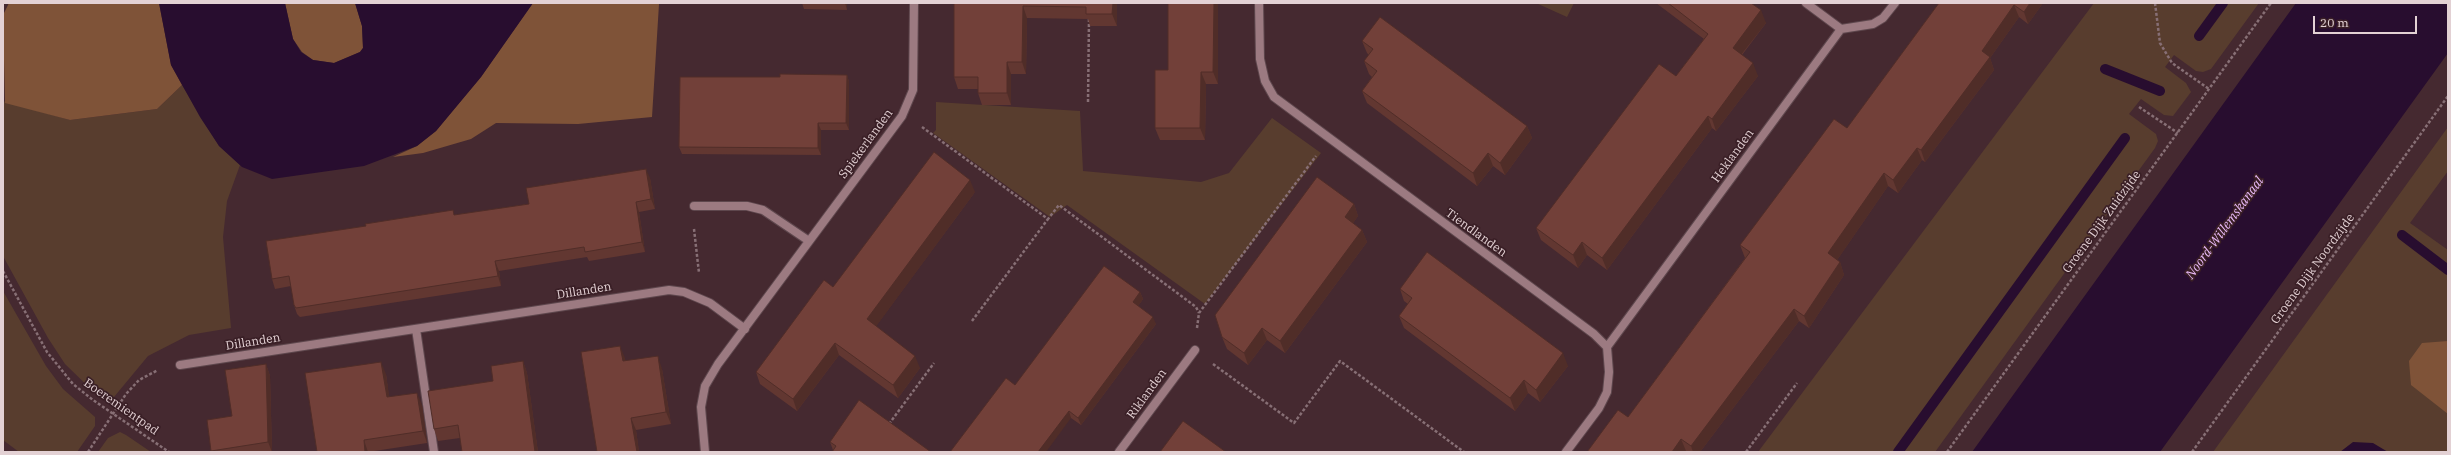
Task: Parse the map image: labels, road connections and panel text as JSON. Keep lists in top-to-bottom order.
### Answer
{
  "streets": {
    "street": [
      "Spiekerlanden",
      "Heklanden",
      "Tiendlanden",
      "Dillanden",
      "Riklanden"
    ],
    "path": ["Groene Dijk Zuidzijde", "Groene Dijk Noordzijde", "Boeremientpad"]
  },
  "crossings": [
    ["Spiekerlanden", "Dillanden"],
    ["Heklanden", "Tiendlanden"]
  ],
  "water": ["Noord-Willemskanaal"],
  "scale_bar": "20 m"
}
